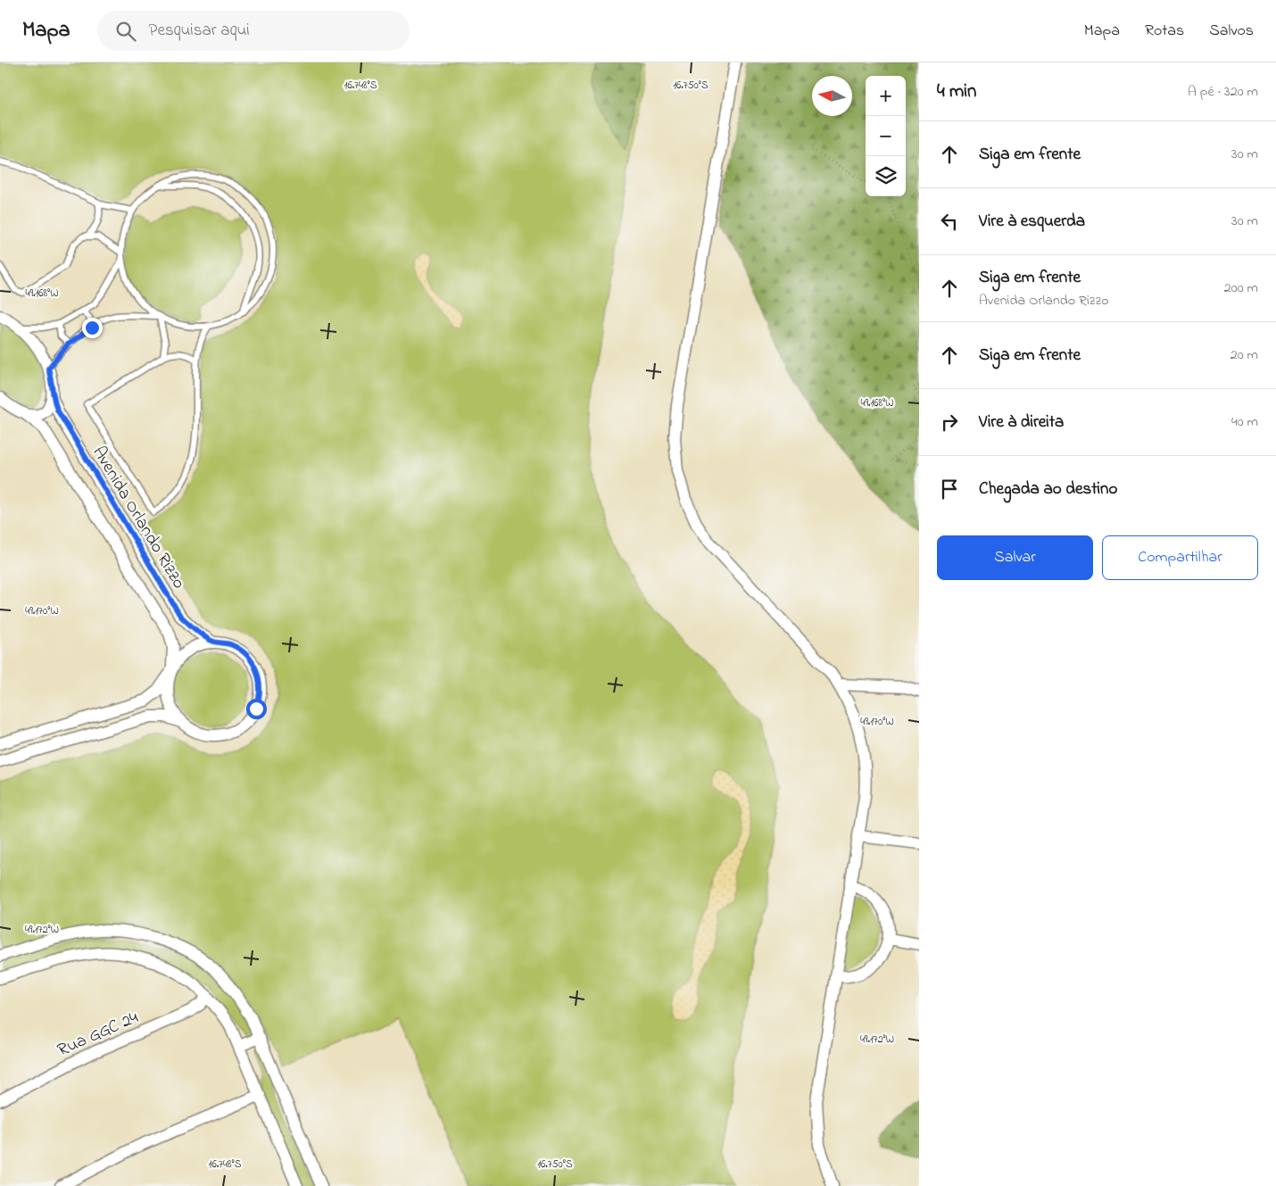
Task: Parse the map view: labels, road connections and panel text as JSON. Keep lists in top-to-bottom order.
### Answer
{
  "streets": {
    "street": ["Avenida Orlando Rizzo", "Rua GGC 24"]
  },
  "north": "left",
  "page": {
    "header": "Mapa",
    "search": "Pesquisar aqui",
    "nav": ["Mapa", "Rotas", "Salvos"],
    "heading": ["4 min", "A pé · 320 m"],
    "map_buttons": ["+", "−"],
    "list": [
      ["Siga em frente", "30 m"],
      ["Vire à esquerda", "30 m"],
      ["Siga em frente", "Avenida Orlando Rizzo", "200 m"],
      ["Siga em frente", "20 m"],
      ["Vire à direita", "40 m"],
      "Chegada ao destino"
    ],
    "buttons": ["Salvar", "Compartilhar"]
  },
  "coordinates": [
    "16.748°S",
    "16.750°S",
    "49.168°W",
    "49.170°W",
    "49.172°W"
  ]
}
